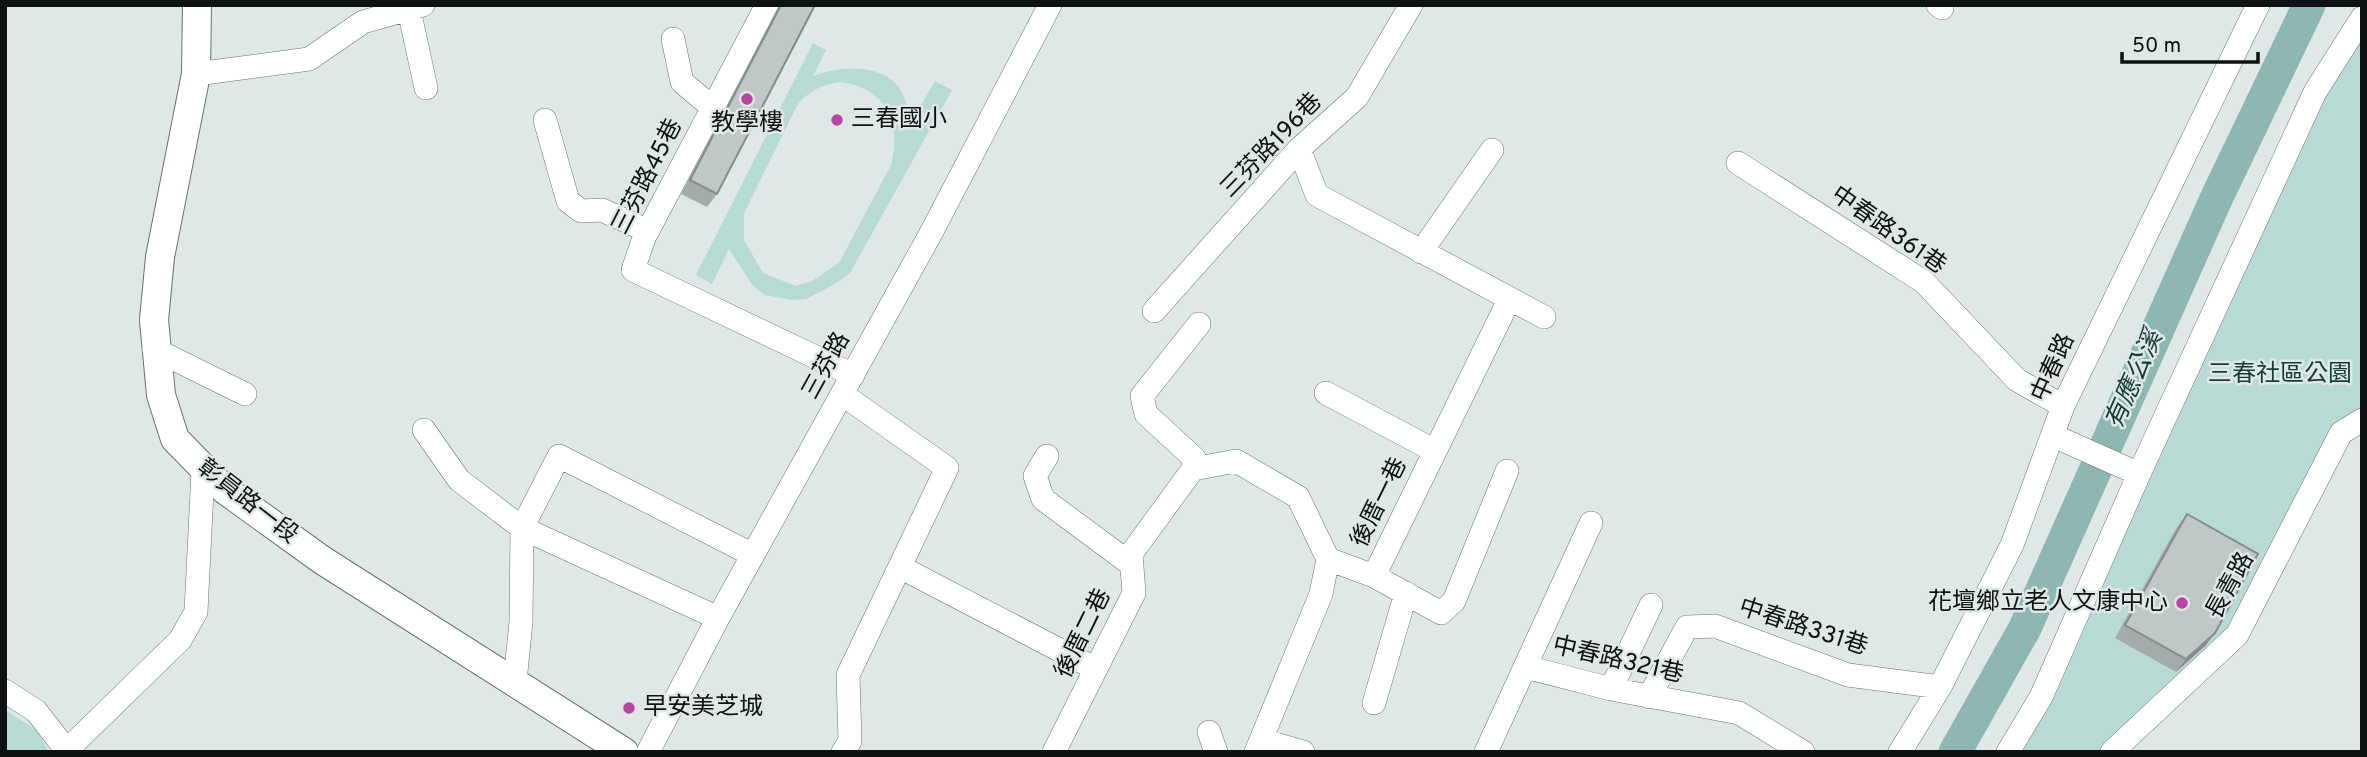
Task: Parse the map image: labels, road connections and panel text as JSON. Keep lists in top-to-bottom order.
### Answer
{
  "streets": {
    "main road": ["彰員路一段"],
    "street": [
      "三芬路196巷",
      "三芬路45巷",
      "中春路361巷",
      "三芬路",
      "中春路",
      "後厝一巷",
      "長青路",
      "中春路331巷",
      "後厝二巷",
      "中春路321巷"
    ]
  },
  "crossings": [
    ["三芬路45巷", "三芬路"],
    ["中春路361巷", "中春路"],
    ["中春路", "中春路331巷"],
    ["中春路331巷", "中春路321巷"]
  ],
  "water": ["有應公溪"],
  "parks": ["三春社區公園"],
  "places": [
    "教學樓",
    "三春國小",
    "花壇鄉立老人文康中心",
    "早安美芝城"
  ],
  "scale_bar": "50 m"
}
